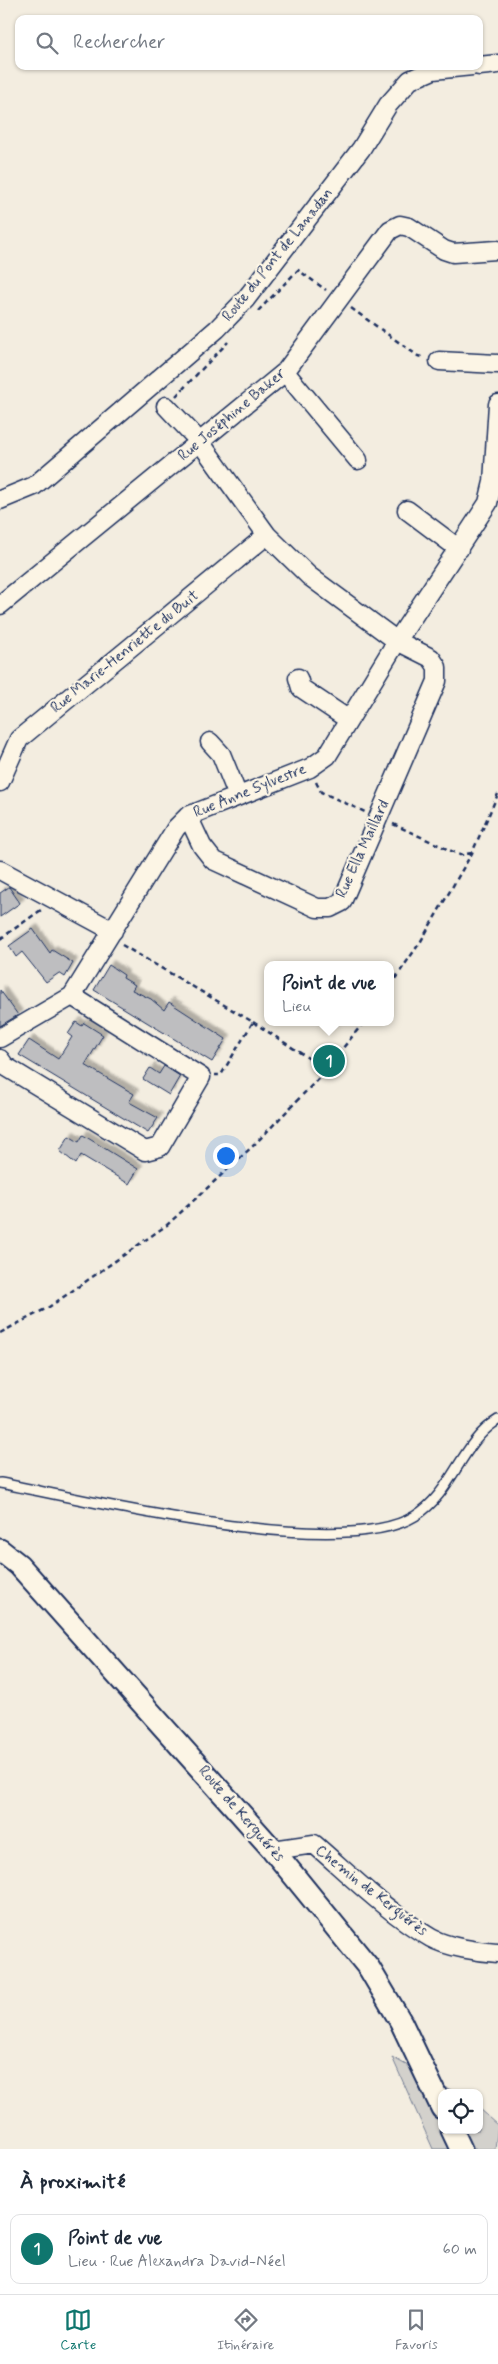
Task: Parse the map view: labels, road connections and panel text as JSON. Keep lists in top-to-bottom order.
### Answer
{
  "streets": {
    "street": [
      "Route du Pont de Lanadan",
      "Rue Joséphine Baker",
      "Rue Marie-Henriette du Buit",
      "Rue Anne Sylvestre",
      "Rue Ella Maillard",
      "Route de Kerguérès",
      "Chemin de Kerguérès"
    ]
  },
  "crossings": [
    ["Rue Joséphine Baker", "Rue Ella Maillard"],
    ["Rue Marie-Henriette du Buit", "Rue Ella Maillard"],
    ["Rue Anne Sylvestre", "Rue Ella Maillard"],
    ["Route de Kerguérès", "Chemin de Kerguérès"]
  ],
  "page": {
    "search": "Rechercher",
    "popup": ["Point de vue", "Lieu"],
    "pins": "1",
    "heading": "À proximité",
    "list": [
      {
        "mark": "1",
        "name": "Point de vue",
        "note": "Lieu · Rue Alexandra David-Néel",
        "value": "60 m"
      }
    ],
    "nav": ["Carte", "Itinéraire", "Favoris"]
  }
}
